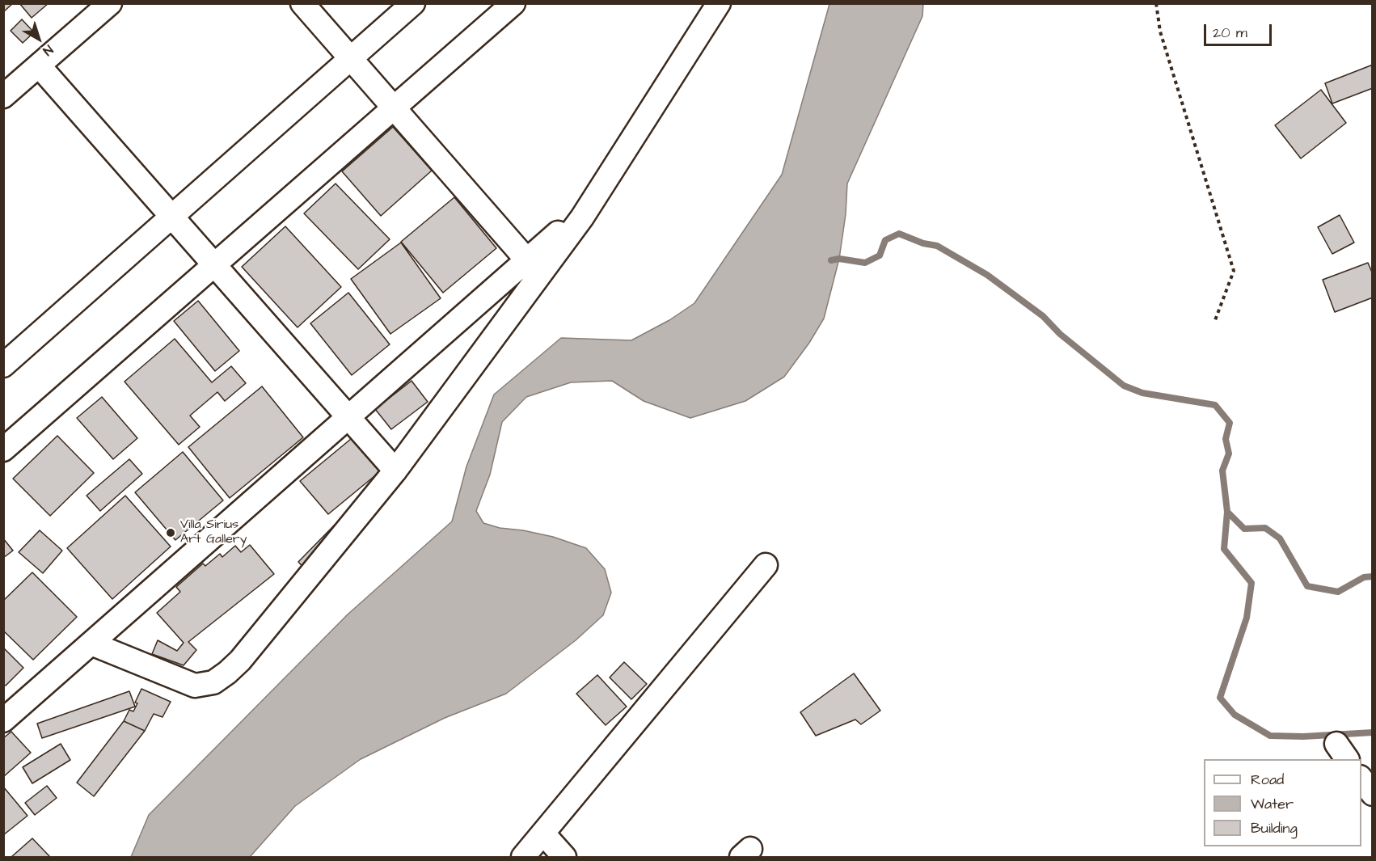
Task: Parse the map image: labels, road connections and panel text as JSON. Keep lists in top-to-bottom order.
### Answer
{
  "places": ["Villa Sirius Art Gallery"],
  "legend": ["Road", "Water", "Building"],
  "scale_bar": "20 m",
  "north": "bottom right"
}
